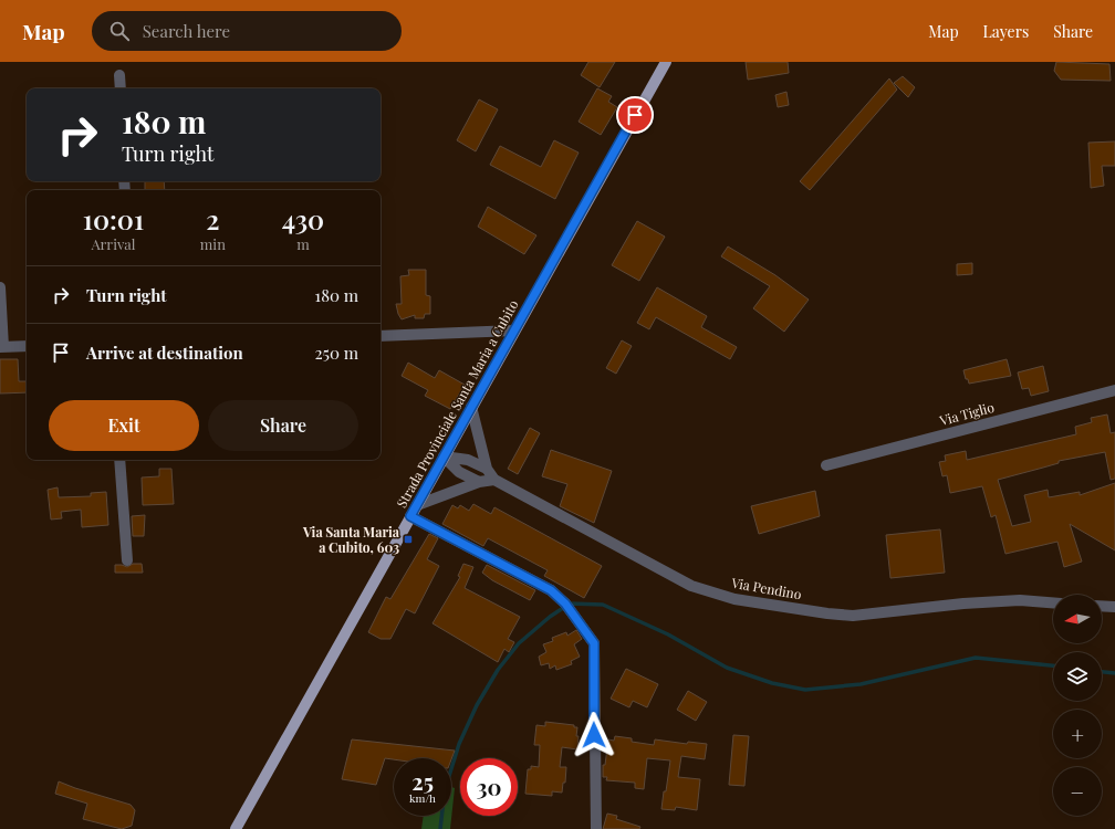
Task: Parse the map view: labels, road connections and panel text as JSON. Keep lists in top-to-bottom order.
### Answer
{
  "streets": {
    "main road": ["Strada Provinciale Santa Maria a Cubito"],
    "street": ["Via Tiglio", "Via Pendino"]
  },
  "crossings": [
    ["Strada Provinciale Santa Maria a Cubito", "Via Pendino"]
  ],
  "places": {
    "transit": ["Via Santa Maria a Cubito, 603"]
  },
  "north": "left",
  "page": {
    "header": "Map",
    "search": "Search here",
    "nav": ["Map", "Layers", "Share"],
    "turn": ["180 m", "Turn right"],
    "eta": [
      "10:01",
      "Arrival",
      "2",
      "min",
      "430",
      "m"
    ],
    "list": [
      {
        "name": "Turn right",
        "value": "180 m"
      },
      {
        "name": "Arrive at destination",
        "value": "250 m"
      }
    ],
    "buttons": ["Exit", "Share"],
    "map_buttons": ["+", "−"],
    "speed": "25 km/h",
    "limit": "30"
  }
}
